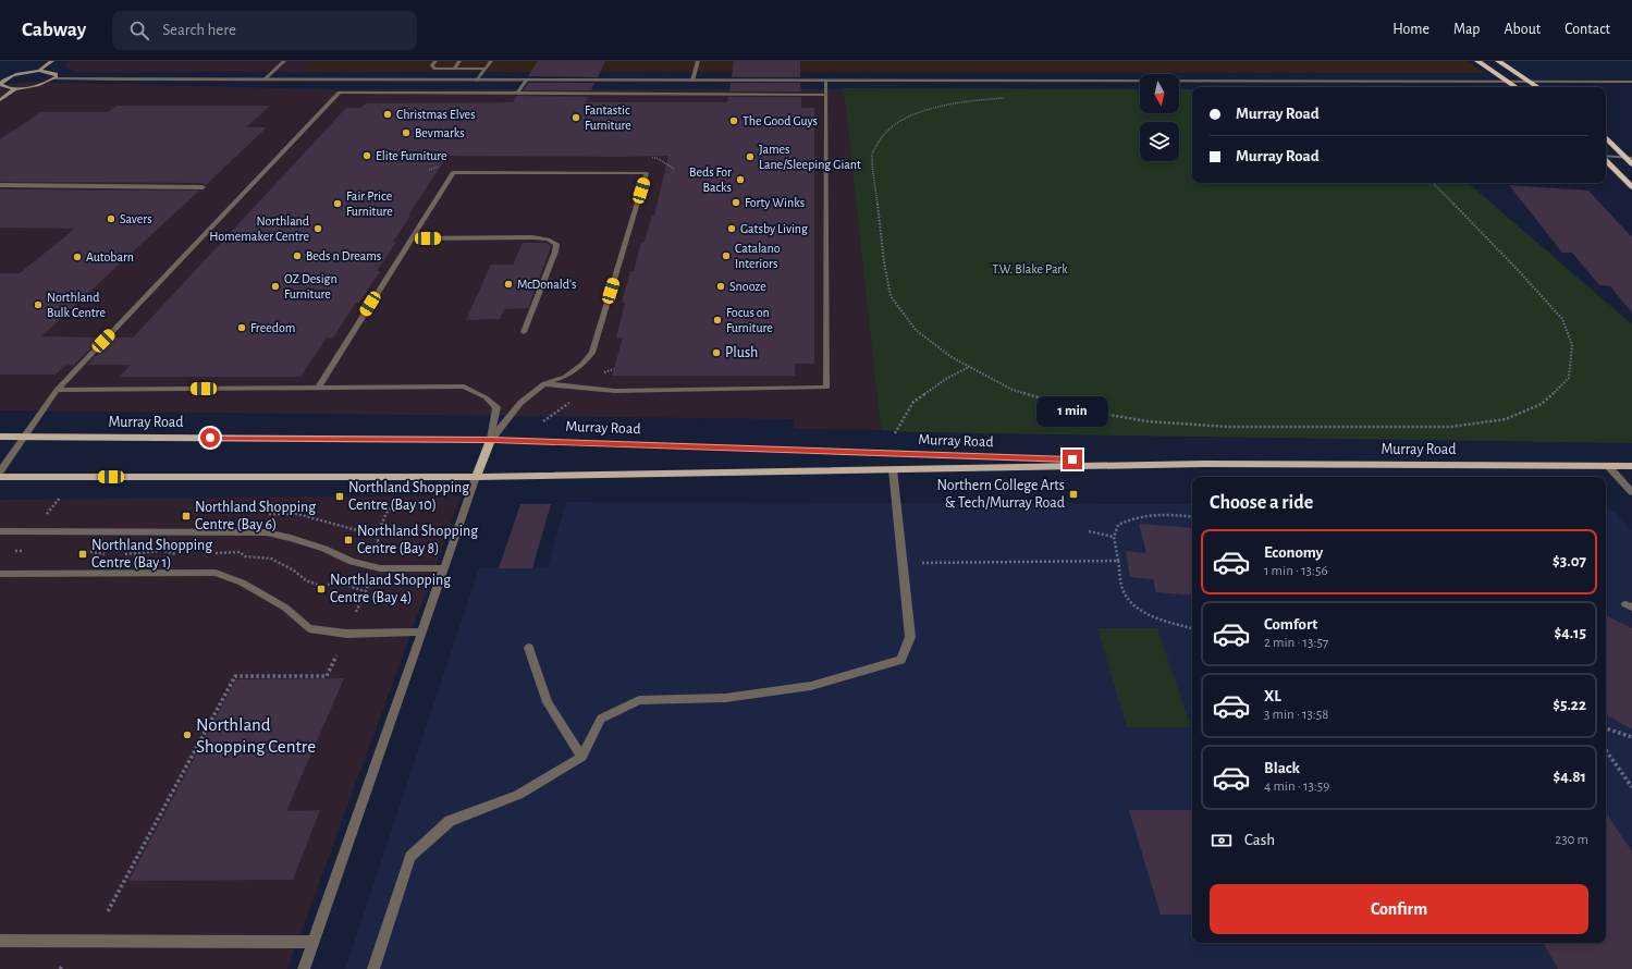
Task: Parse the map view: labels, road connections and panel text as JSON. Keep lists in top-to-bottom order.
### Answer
{
  "streets": {
    "main road": ["Murray Road"]
  },
  "parks": ["T.W. Blake Park"],
  "places": {
    "other": [
      "Christmas Elves",
      "Fantastic Furniture",
      "The Good Guys",
      "Bevmarks",
      "Elite Furniture",
      "James Lane/Sleeping Giant",
      "Beds For Backs",
      "Forty Winks",
      "Fair Price Furniture",
      "Savers",
      "Northland Homemaker Centre",
      "Gatsby Living",
      "Beds n Dreams",
      "Catalano Interiors",
      "Autobarn",
      "McDonald's",
      "OZ Design Furniture",
      "Snooze",
      "Northland Bulk Centre",
      "Focus on Furniture",
      "Freedom",
      "Plush",
      "Northland Shopping Centre"
    ],
    "transit": [
      "Northern College Arts & Tech/Murray Road",
      "Northland Shopping Centre (Bay 10)",
      "Northland Shopping Centre (Bay 6)",
      "Northland Shopping Centre (Bay 8)",
      "Northland Shopping Centre (Bay 1)",
      "Northland Shopping Centre (Bay 4)"
    ]
  },
  "north": "bottom",
  "page": {
    "header": "Cabway",
    "search": "Search here",
    "nav": [
      "Home",
      "Map",
      "About",
      "Contact"
    ],
    "banner": ["Murray Road", "Murray Road"],
    "bubble": "1 min",
    "heading": "Choose a ride",
    "list": [
      {
        "name": "Economy",
        "note": "1 min · 13:56",
        "value": "$3.07"
      },
      {
        "name": "Comfort",
        "note": "2 min · 13:57",
        "value": "$4.15"
      },
      {
        "name": "XL",
        "note": "3 min · 13:58",
        "value": "$5.22"
      },
      {
        "name": "Black",
        "note": "4 min · 13:59",
        "value": "$4.81"
      }
    ],
    "pay": ["Cash", "230 m"],
    "buttons": "Confirm"
  }
}
